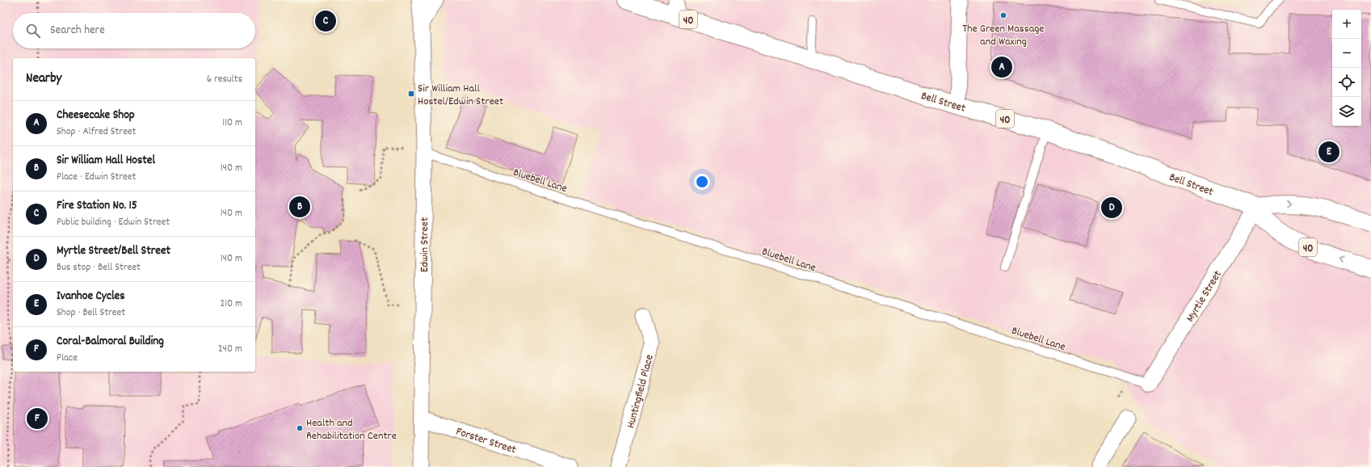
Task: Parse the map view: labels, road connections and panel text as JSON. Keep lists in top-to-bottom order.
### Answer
{
  "streets": {
    "highway": ["40", "Bell Street"],
    "street": [
      "Edwin Street",
      "Myrtle Street",
      "Huntingfield Place",
      "Forster Street"
    ],
    "lane": ["Bluebell Lane"]
  },
  "crossings": [
    ["40", "Bell Street"],
    ["40", "Myrtle Street"],
    ["Bell Street", "Myrtle Street"],
    ["Bluebell Lane", "Edwin Street"],
    ["Bluebell Lane", "Myrtle Street"],
    ["Edwin Street", "Forster Street"]
  ],
  "places": {
    "other": ["The Green Massage and Waxing", "Health and Rehabilitation Centre"],
    "transit": ["Sir William Hall Hostel/Edwin Street"]
  },
  "page": {
    "pins": [
      "C",
      "A",
      "E",
      "B",
      "D",
      "F"
    ],
    "map_buttons": ["+", "−"],
    "search": "Search here",
    "heading": ["Nearby", "6 results"],
    "list": [
      {
        "mark": "A",
        "name": "Cheesecake Shop",
        "note": "Shop · Alfred Street",
        "value": "110 m"
      },
      {
        "mark": "B",
        "name": "Sir William Hall Hostel",
        "note": "Place · Edwin Street",
        "value": "140 m"
      },
      {
        "mark": "C",
        "name": "Fire Station No. 15",
        "note": "Public building · Edwin Street",
        "value": "140 m"
      },
      {
        "mark": "D",
        "name": "Myrtle Street/Bell Street",
        "note": "Bus stop · Bell Street",
        "value": "140 m"
      },
      {
        "mark": "E",
        "name": "Ivanhoe Cycles",
        "note": "Shop · Bell Street",
        "value": "210 m"
      },
      {
        "mark": "F",
        "name": "Coral-Balmoral Building",
        "note": "Place",
        "value": "240 m"
      }
    ]
  }
}
